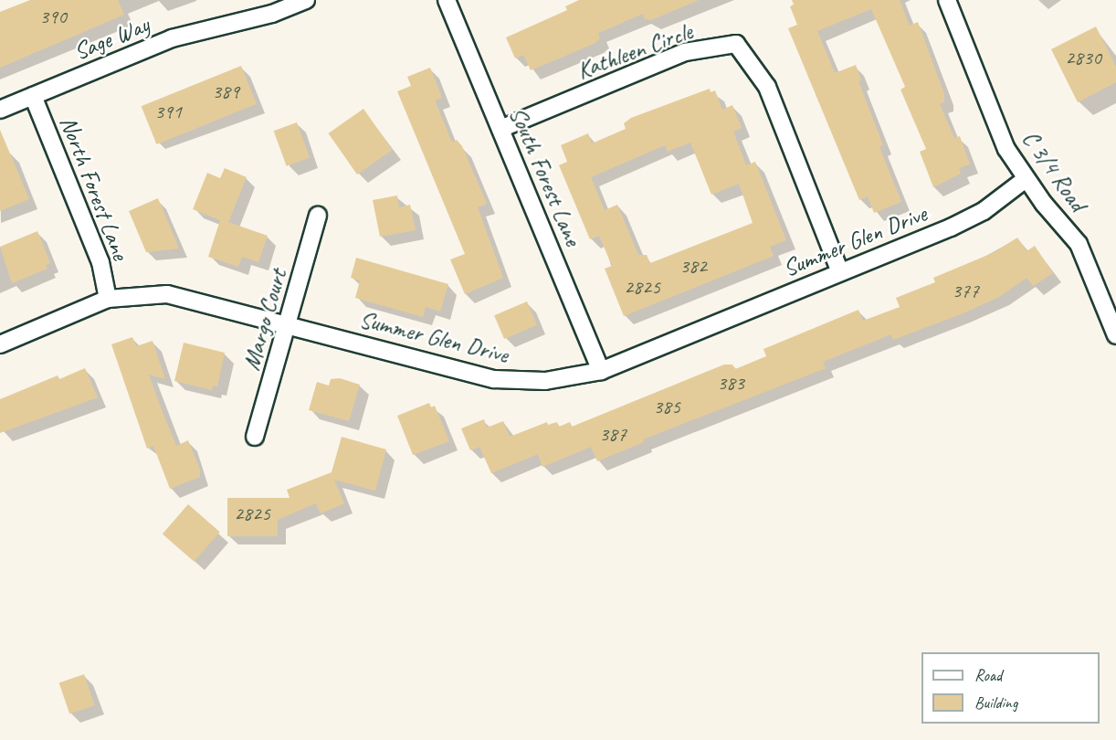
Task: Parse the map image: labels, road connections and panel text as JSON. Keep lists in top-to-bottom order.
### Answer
{
  "streets": {
    "street": [
      "Sage Way",
      "Kathleen Circle",
      "C 3/4 Road",
      "South Forest Lane",
      "North Forest Lane",
      "Summer Glen Drive",
      "Margo Court"
    ]
  },
  "crossings": [
    ["Sage Way", "North Forest Lane"],
    ["Kathleen Circle", "South Forest Lane"],
    ["Kathleen Circle", "Summer Glen Drive"],
    ["C 3/4 Road", "Summer Glen Drive"],
    ["South Forest Lane", "Summer Glen Drive"],
    ["North Forest Lane", "Summer Glen Drive"],
    ["Summer Glen Drive", "Margo Court"]
  ],
  "house_numbers": [
    "390",
    "2830",
    "389",
    "391",
    "382",
    "2825",
    "377",
    "383",
    "385",
    "387",
    "2825"
  ],
  "legend": ["Road", "Building"]
}
